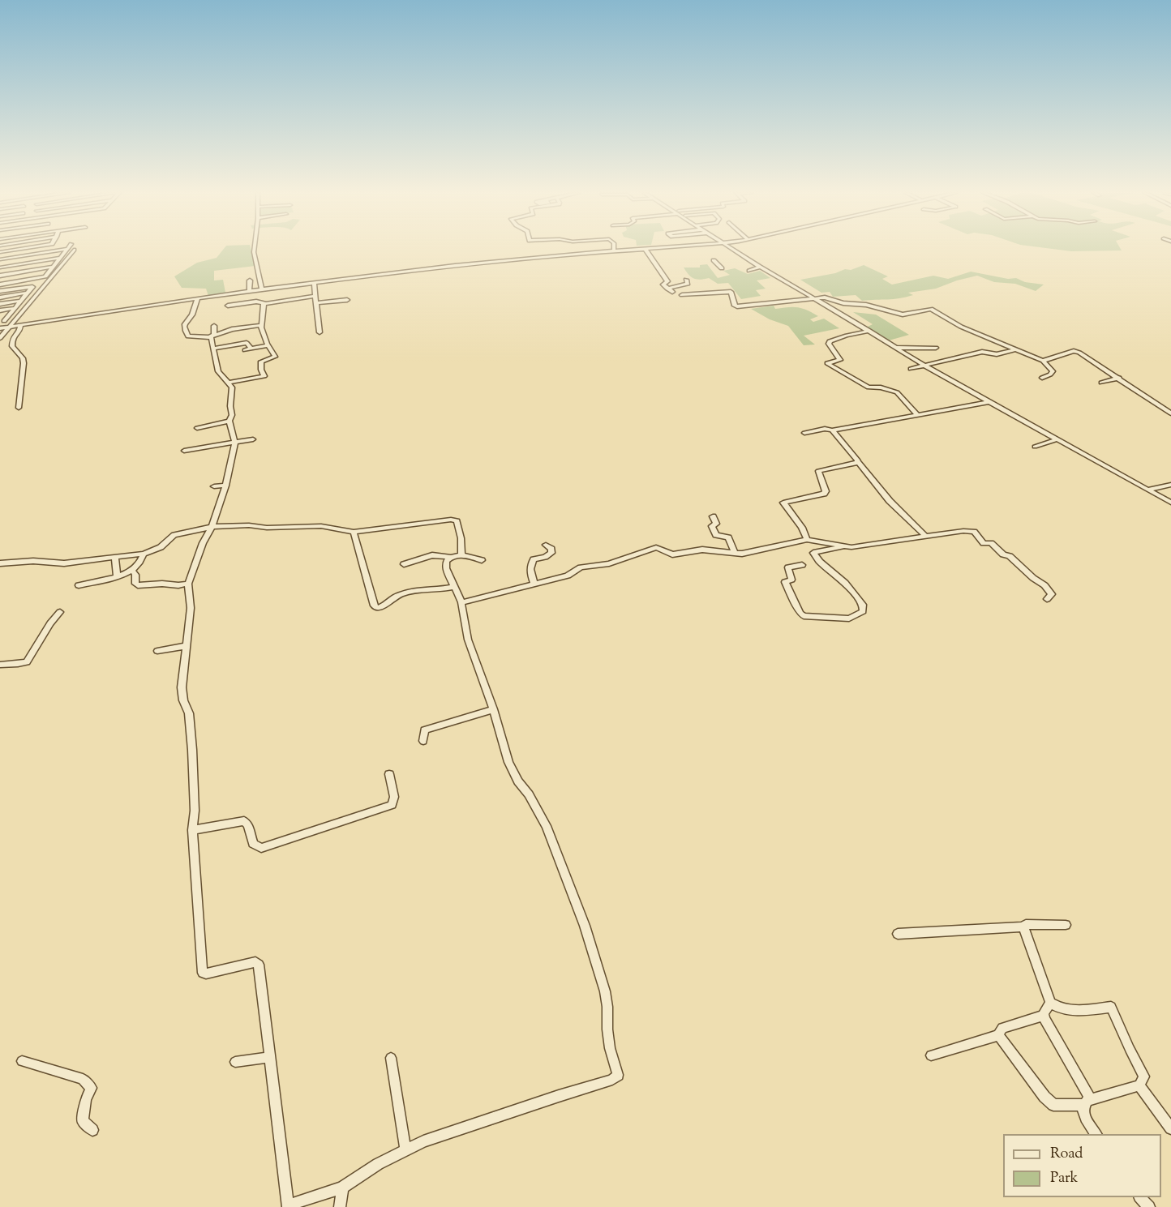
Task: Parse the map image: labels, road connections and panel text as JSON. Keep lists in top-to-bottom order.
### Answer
{
  "legend": ["Road", "Park"]
}
